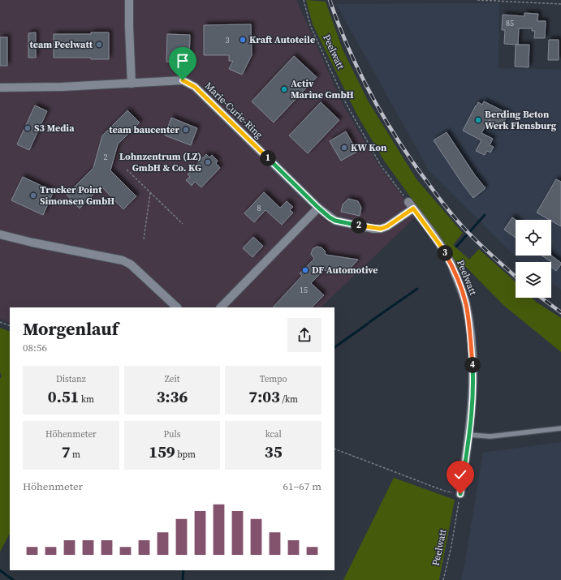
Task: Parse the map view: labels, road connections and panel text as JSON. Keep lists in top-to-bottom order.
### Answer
{
  "streets": {
    "street": ["Peelwatt", "Marie-Curie-Ring"]
  },
  "crossings": [
    ["Peelwatt", "Marie-Curie-Ring"]
  ],
  "places": [
    "Kraft Autoteile",
    "team Peelwatt",
    "Activ Marine GmbH",
    "Berding Beton Werk Flensburg",
    "S3 Media",
    "team baucenter",
    "KW Kon",
    "Lohnzentrum (LZ) GmbH & Co. KG",
    "Trucker Point Simonsen GmbH",
    "DF Automotive"
  ],
  "house_numbers": [
    "85",
    "3",
    "2",
    "8",
    "15"
  ],
  "page": {
    "pins": [
      "1",
      "2",
      "3",
      "4"
    ],
    "heading": ["Morgenlauf", "08:56"],
    "stats": [
      ["Distanz", "0.51 km"],
      ["Zeit", "3:36"],
      ["Tempo", "7:03 /km"],
      ["Höhenmeter", "7 m"],
      ["Puls", "159 bpm"],
      ["kcal", "35"]
    ],
    "chart": ["Höhenmeter", "61–67 m"]
  }
}
